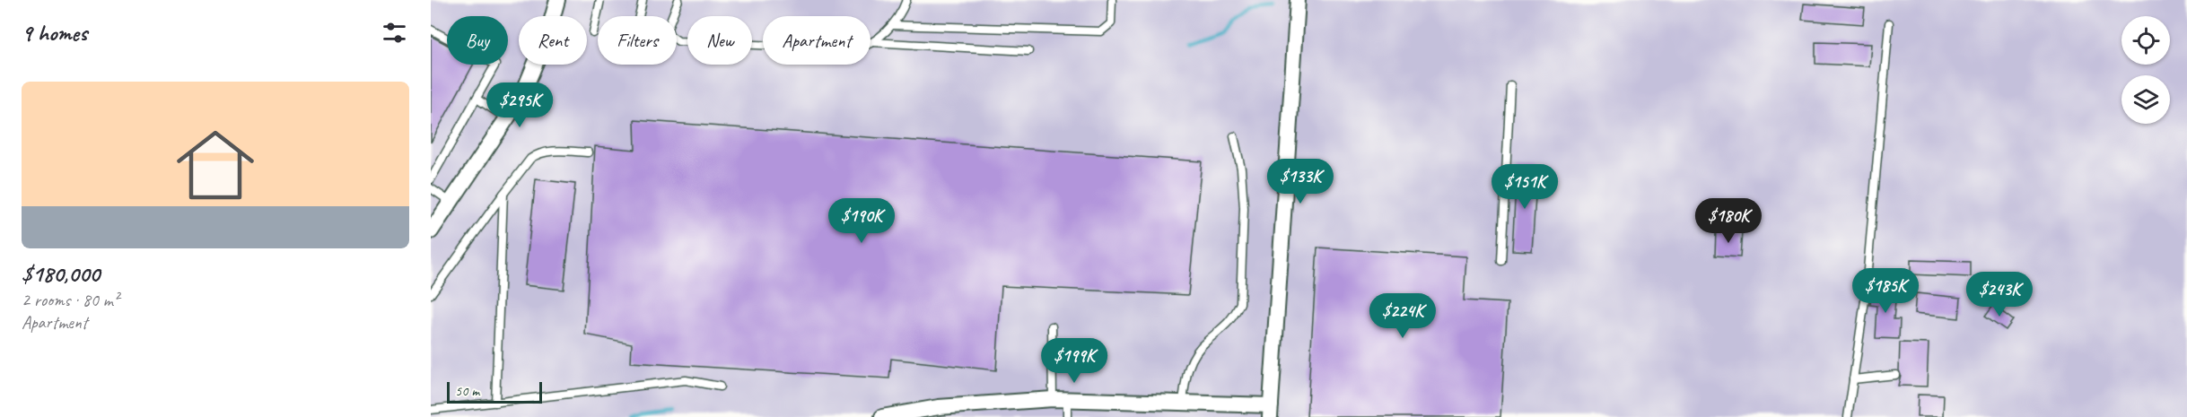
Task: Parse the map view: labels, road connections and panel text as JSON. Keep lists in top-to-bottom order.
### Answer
{
  "scale_bar": "50 m",
  "page": {
    "heading": "9 homes",
    "chip": [
      "Buy",
      "Rent",
      "Filters",
      "New",
      "Apartment"
    ],
    "list": [
      {
        "name": "$180,000",
        "note": "2 rooms · 80 m² · Apartment"
      }
    ],
    "price": [
      "$295K",
      "$133K",
      "$151K",
      "$190K",
      "$180K",
      "$185K",
      "$243K",
      "$224K",
      "$199K"
    ],
    "scale": "50 m"
  }
}
